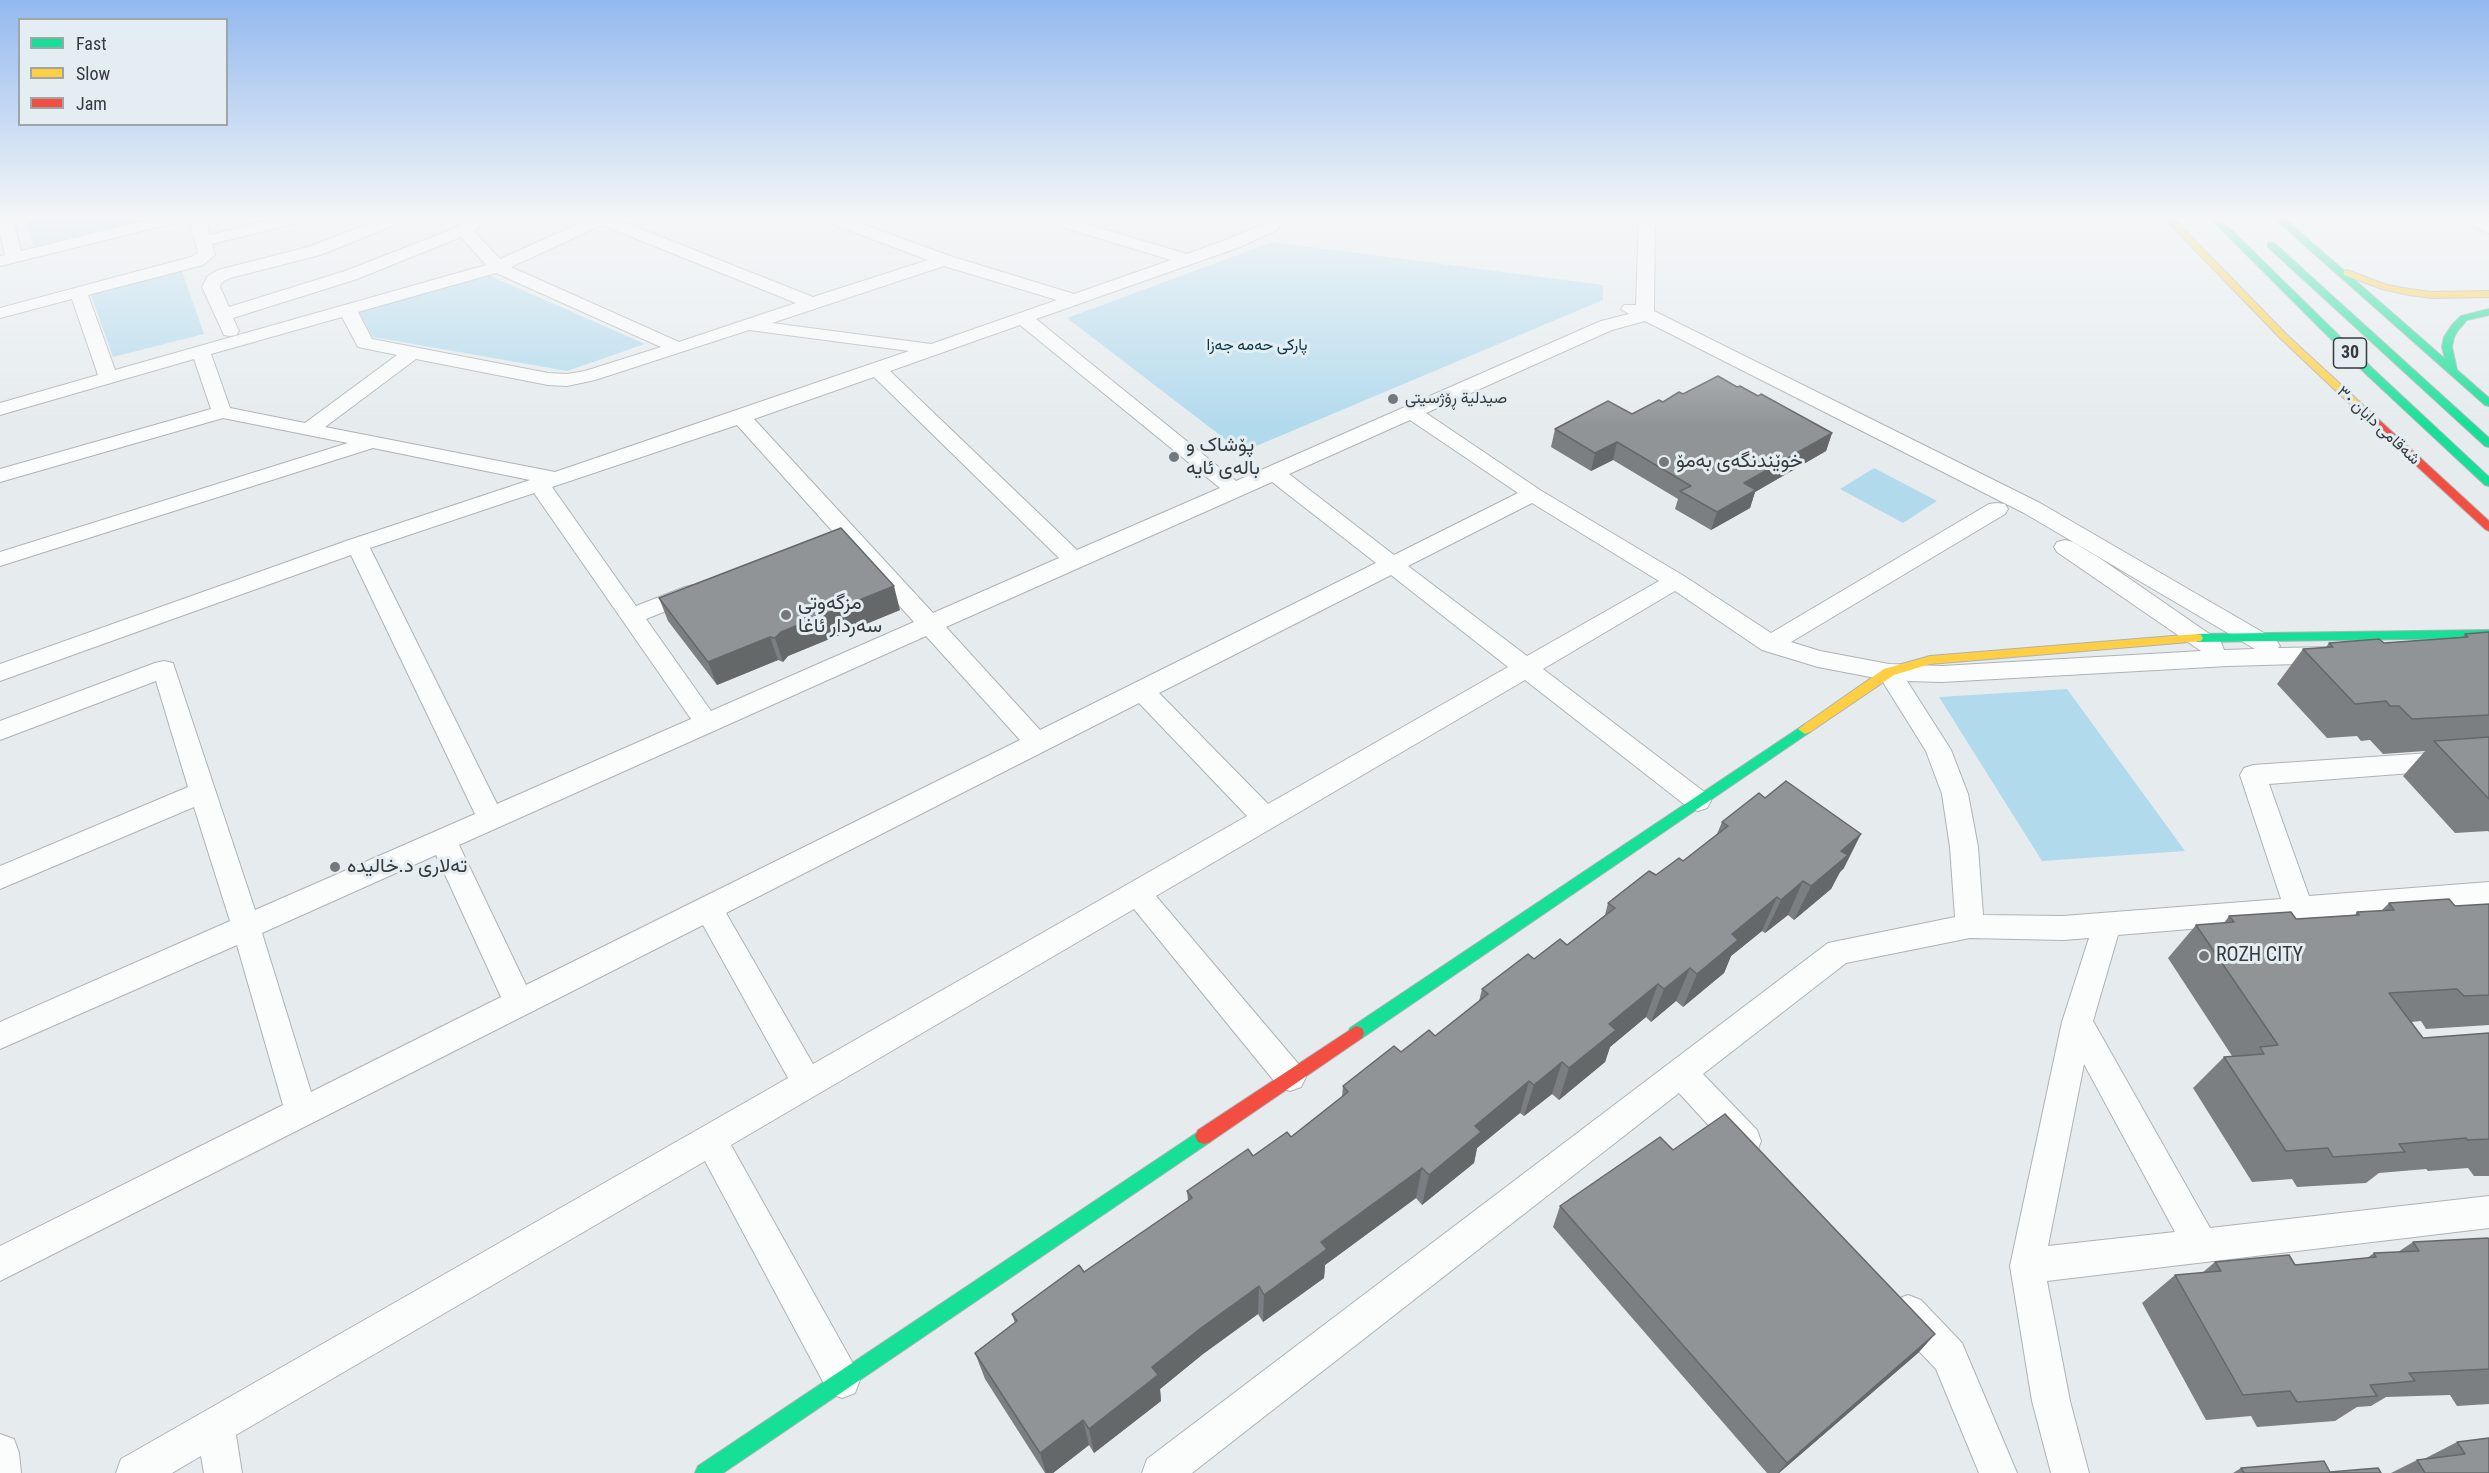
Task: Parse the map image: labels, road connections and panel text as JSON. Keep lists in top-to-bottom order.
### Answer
{
  "streets": {
    "main road": ["30", "شەقامی دابان ٣٠"]
  },
  "parks": ["پارکی حەمە جەزا"],
  "places": [
    "صيدلية ڕۆژسیتی",
    "پۆشاک و بالەی ئایە",
    "خوێندنگەی بەمۆ",
    "مزگەوتی سەردار ئاغا",
    "تەلاری د.خالیدە",
    "ROZH CITY"
  ],
  "legend": ["Fast", "Slow", "Jam"]
}
